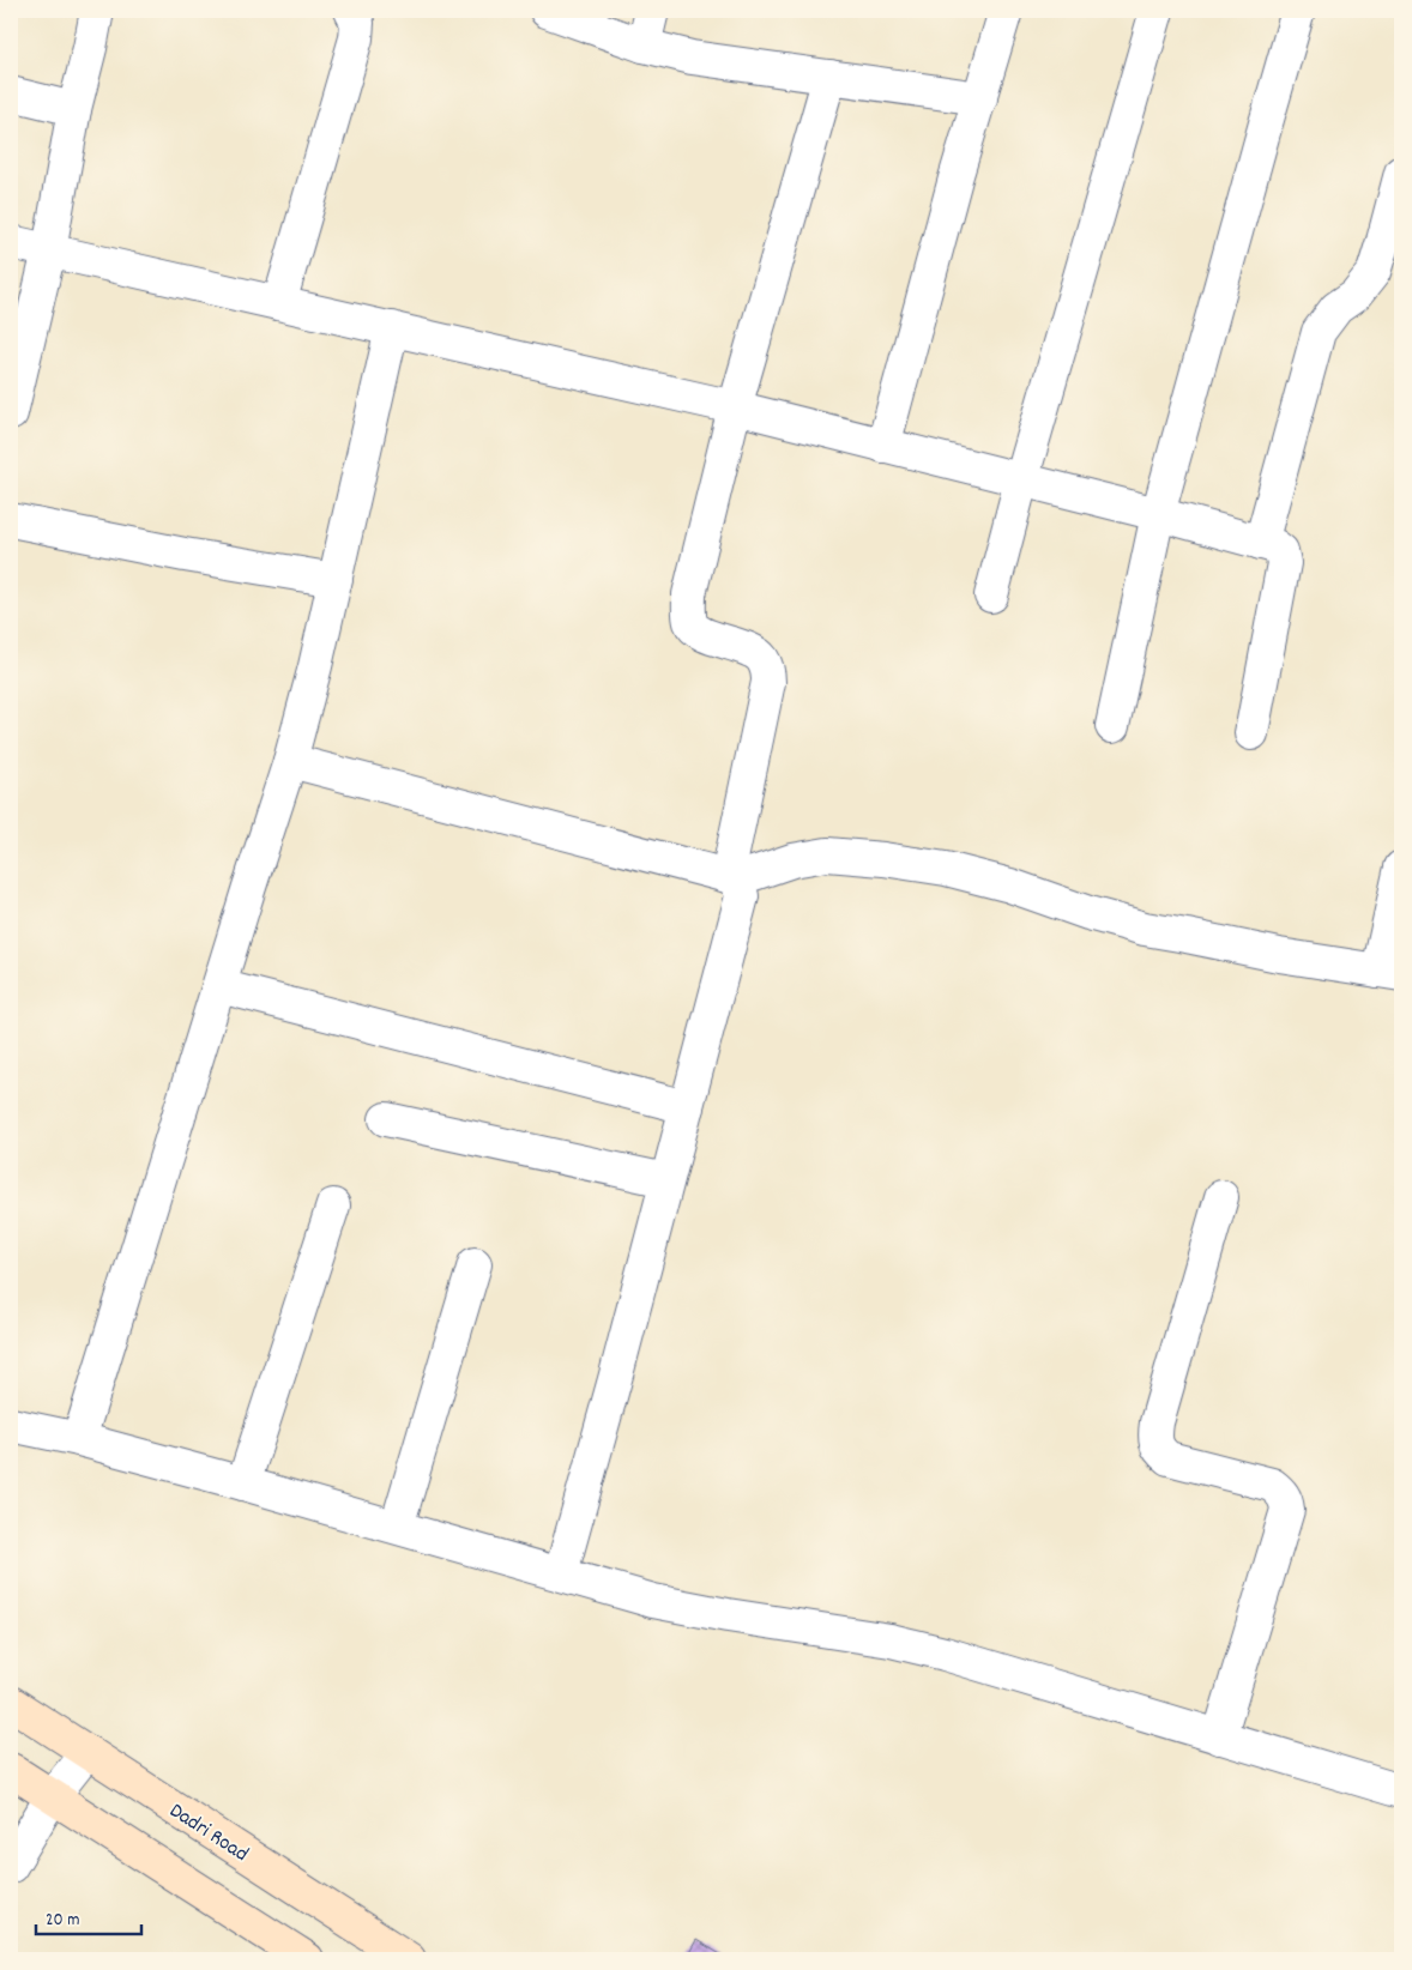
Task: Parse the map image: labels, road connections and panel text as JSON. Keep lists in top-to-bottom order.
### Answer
{
  "streets": {
    "street": ["Dadri Road"]
  },
  "scale_bar": "20 m"
}
